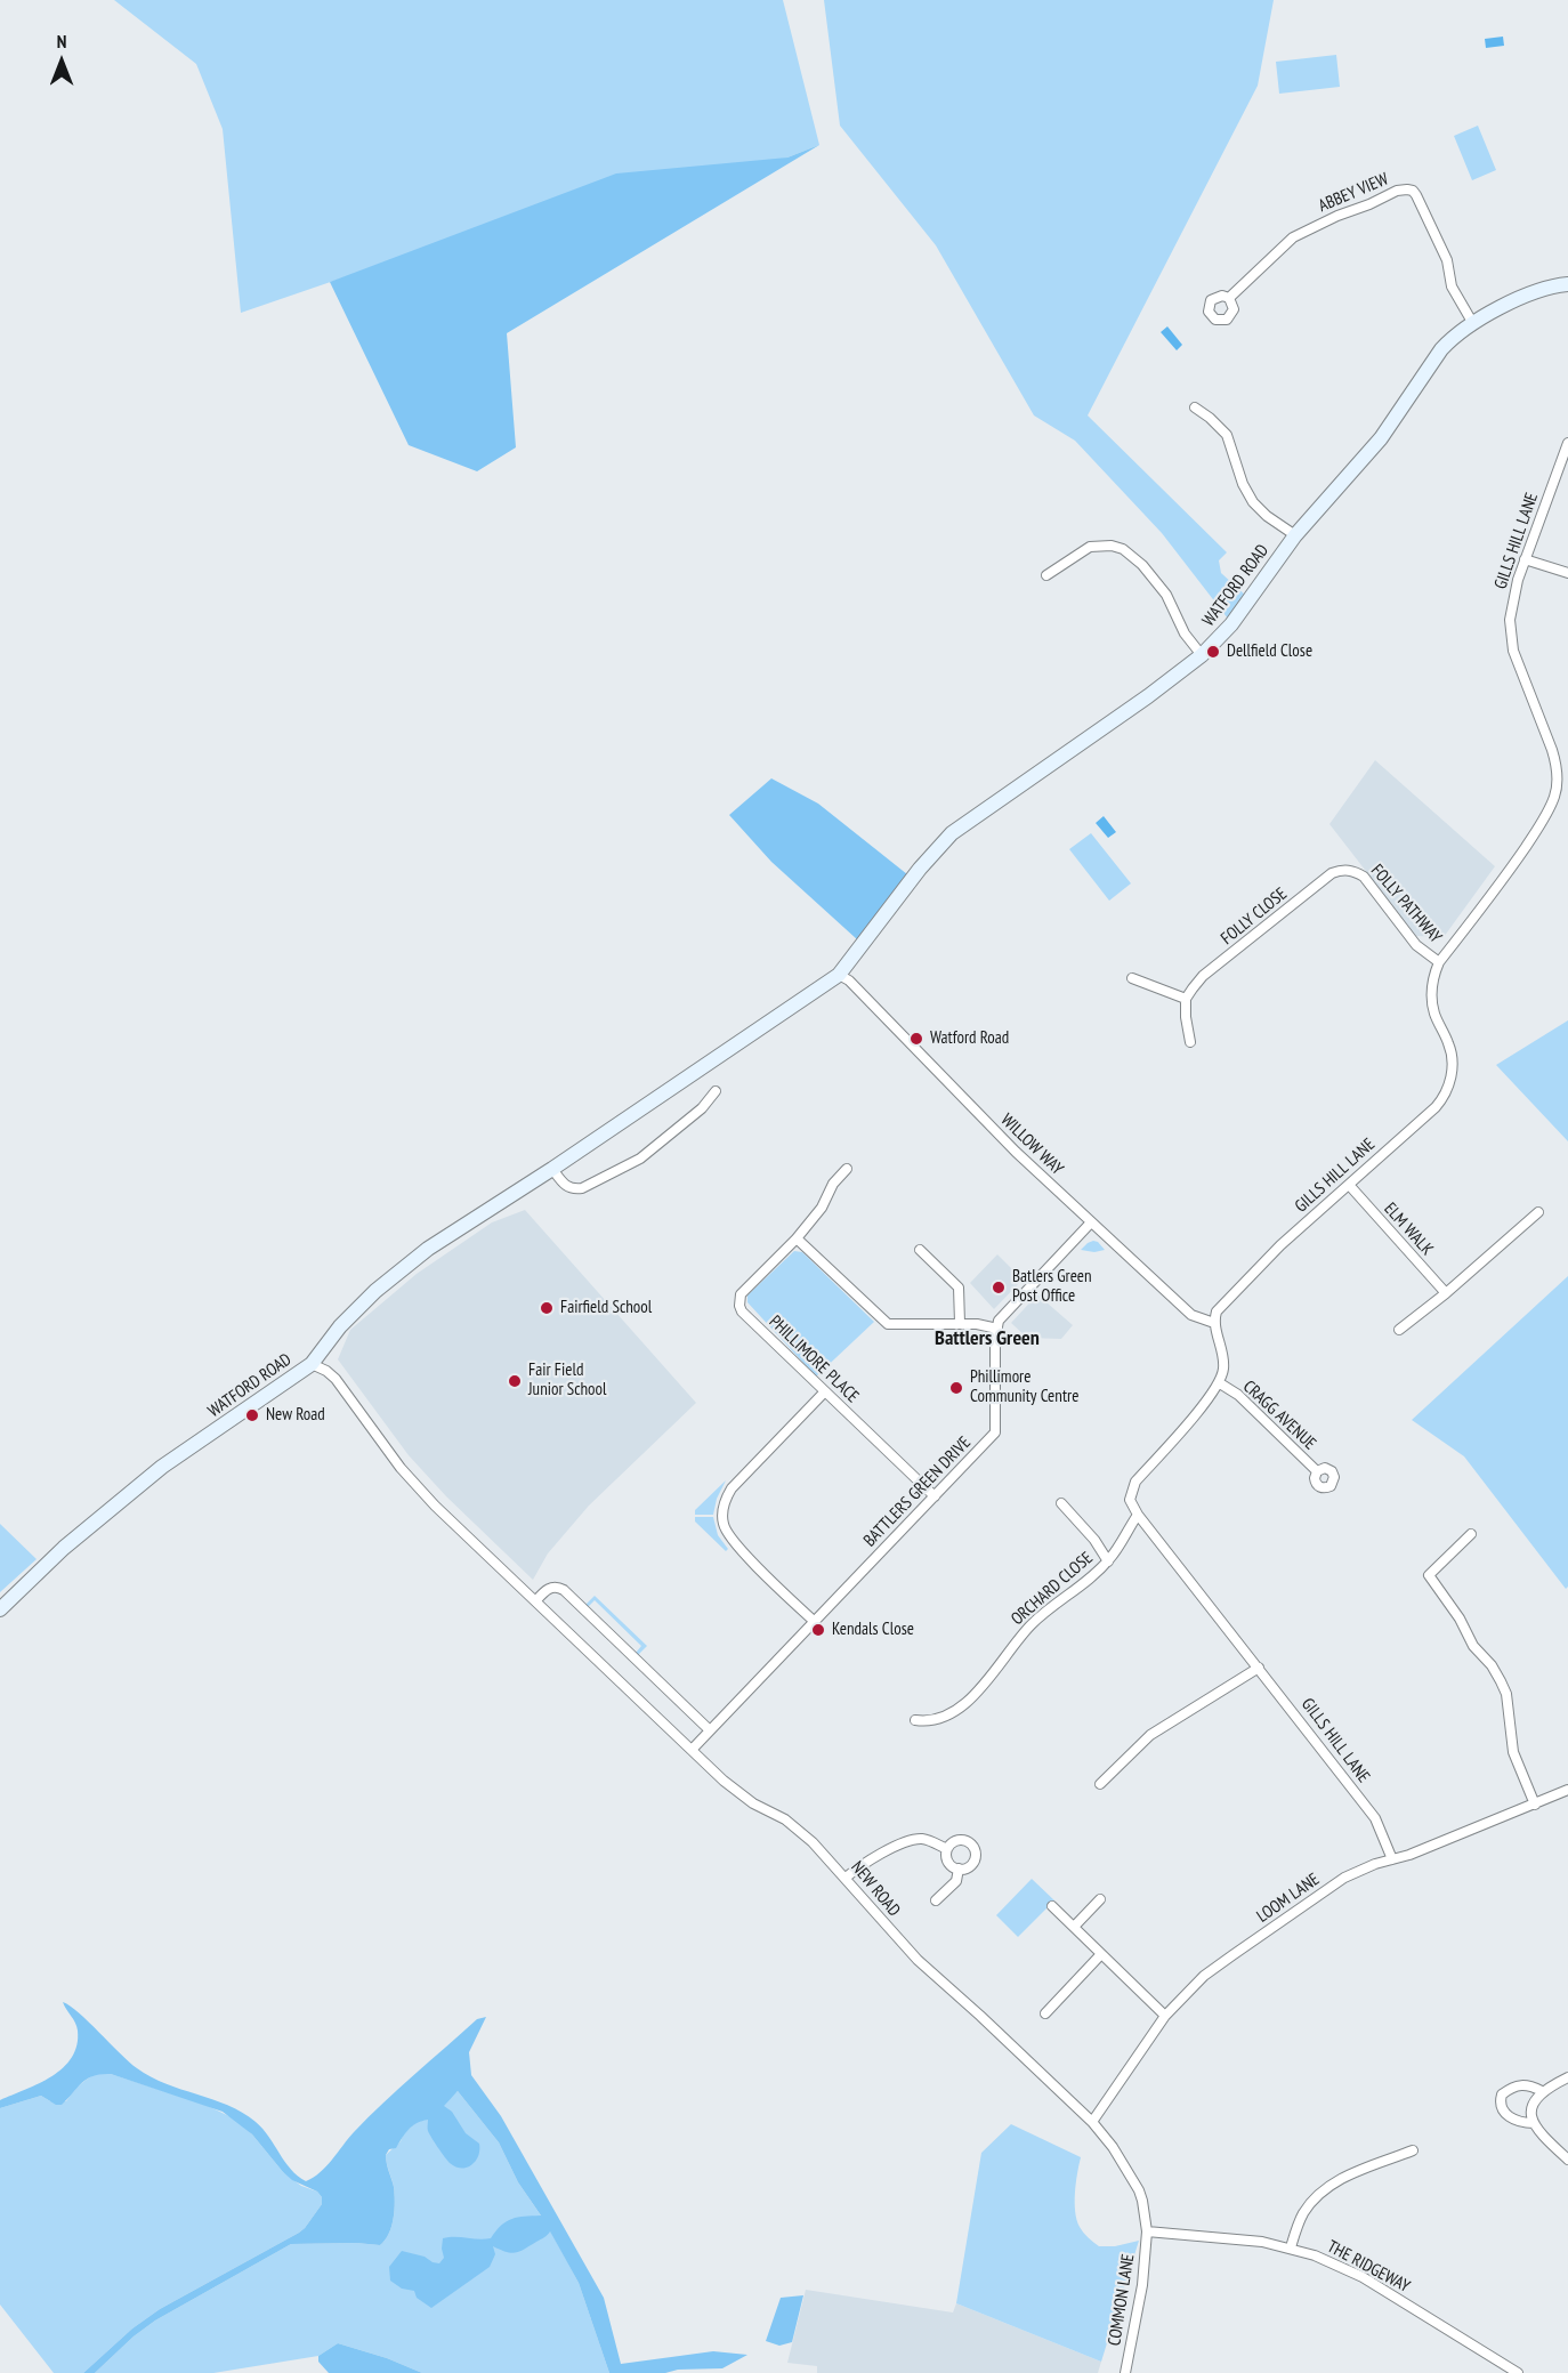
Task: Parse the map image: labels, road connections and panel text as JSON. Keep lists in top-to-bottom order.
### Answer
{
  "streets": {
    "main road": ["WATFORD ROAD"],
    "street": [
      "ABBEY VIEW",
      "GILLS HILL LANE",
      "FOLLY PATHWAY",
      "FOLLY CLOSE",
      "WILLOW WAY",
      "ELM WALK",
      "PHILLIMORE PLACE",
      "CRAGG AVENUE",
      "BATTLERS GREEN DRIVE",
      "ORCHARD CLOSE",
      "NEW ROAD",
      "LOOM LANE",
      "THE RIDGEWAY",
      "COMMON LANE"
    ]
  },
  "crossings": [
    ["ABBEY VIEW", "WATFORD ROAD"],
    ["GILLS HILL LANE", "FOLLY PATHWAY"],
    ["GILLS HILL LANE", "WILLOW WAY"],
    ["GILLS HILL LANE", "ELM WALK"],
    ["GILLS HILL LANE", "ORCHARD CLOSE"],
    ["GILLS HILL LANE", "LOOM LANE"],
    ["WATFORD ROAD", "WILLOW WAY"],
    ["WATFORD ROAD", "NEW ROAD"],
    ["FOLLY PATHWAY", "FOLLY CLOSE"],
    ["PHILLIMORE PLACE", "BATTLERS GREEN DRIVE"],
    ["BATTLERS GREEN DRIVE", "NEW ROAD"],
    ["NEW ROAD", "LOOM LANE"],
    ["NEW ROAD", "THE RIDGEWAY"],
    ["NEW ROAD", "COMMON LANE"],
    ["THE RIDGEWAY", "COMMON LANE"]
  ],
  "districts": ["Battlers Green"],
  "places": [
    "Dellfield Close",
    "Watford Road",
    "Batlers Green Post Office",
    "Fairfield School",
    "Fair Field Junior School",
    "Phillimore Community Centre",
    "New Road",
    "Kendals Close"
  ],
  "north": "top"
}
